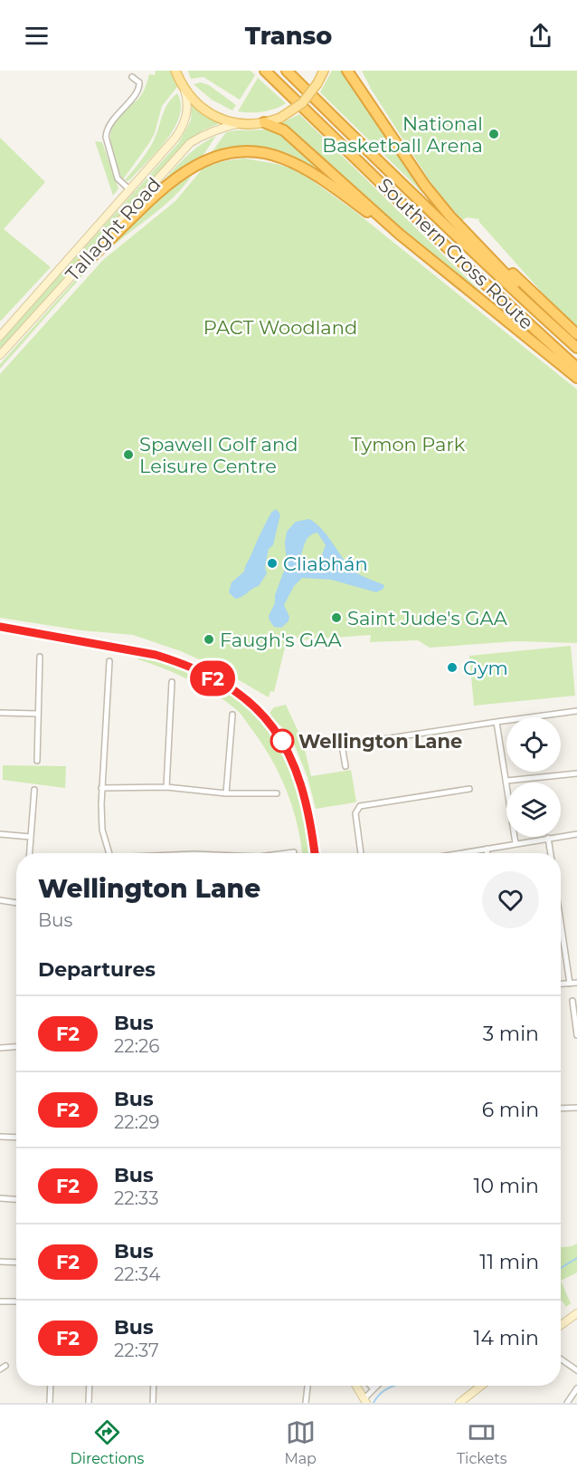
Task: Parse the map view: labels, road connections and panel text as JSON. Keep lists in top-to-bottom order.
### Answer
{
  "streets": {
    "highway": ["Southern Cross Route"],
    "main road": ["Tallaght Road"]
  },
  "parks": ["PACT Woodland", "Tymon Park"],
  "places": [
    "National Basketball Arena",
    "Spawell Golf and Leisure Centre",
    "Cliabhán",
    "Saint Jude's GAA",
    "Faugh's GAA",
    "Gym",
    "Wellington Lane"
  ],
  "lines": ["bus line F2"],
  "page": {
    "header": "Transo",
    "on_map": "F2",
    "heading": [
      ["Wellington Lane", "Bus"],
      "Departures"
    ],
    "list": [
      {
        "mark": "F2",
        "name": "Bus",
        "note": "22:26",
        "value": "3 min"
      },
      {
        "mark": "F2",
        "name": "Bus",
        "note": "22:29",
        "value": "6 min"
      },
      {
        "mark": "F2",
        "name": "Bus",
        "note": "22:33",
        "value": "10 min"
      },
      {
        "mark": "F2",
        "name": "Bus",
        "note": "22:34",
        "value": "11 min"
      },
      {
        "mark": "F2",
        "name": "Bus",
        "note": "22:37",
        "value": "14 min"
      }
    ],
    "tabs": ["Directions", "Map", "Tickets"]
  }
}
